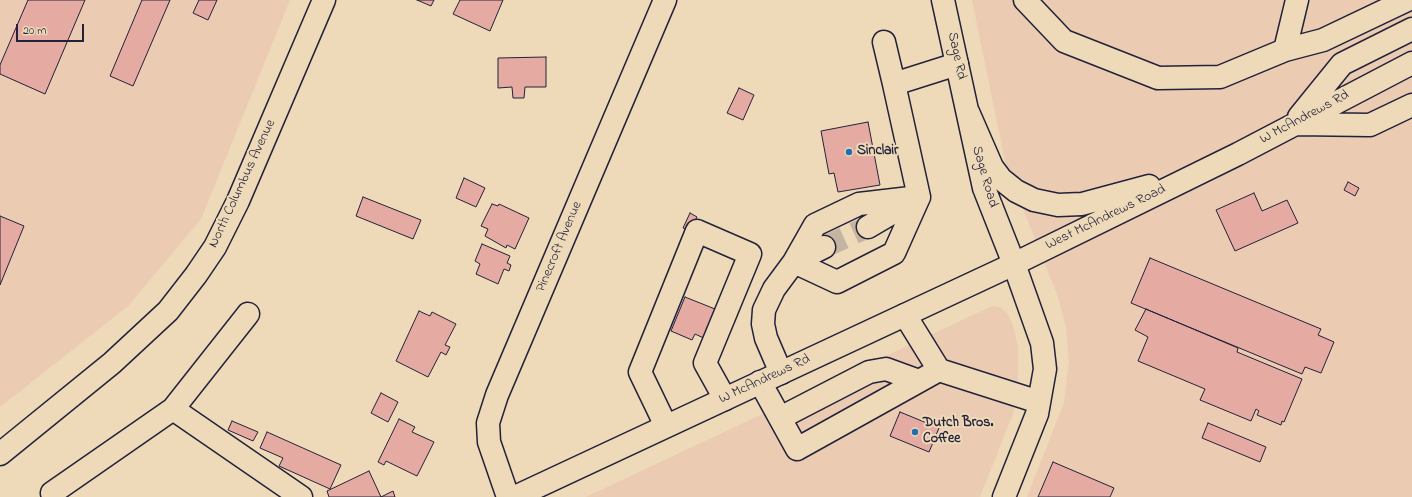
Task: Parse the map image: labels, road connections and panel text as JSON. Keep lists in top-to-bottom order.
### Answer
{
  "streets": {
    "main road": [
      "Sage Rd",
      "W McAndrews Rd",
      "Sage Road",
      "North Columbus Avenue",
      "West McAndrews Road",
      "Pinecroft Avenue"
    ]
  },
  "crossings": [
    ["Sage Rd", "Sage Road"],
    ["W McAndrews Rd", "Sage Road"],
    ["W McAndrews Rd", "West McAndrews Road"],
    ["Sage Road", "West McAndrews Road"]
  ],
  "places": ["Sinclair", "Dutch Bros. Coffee"],
  "scale_bar": "20 m"
}
